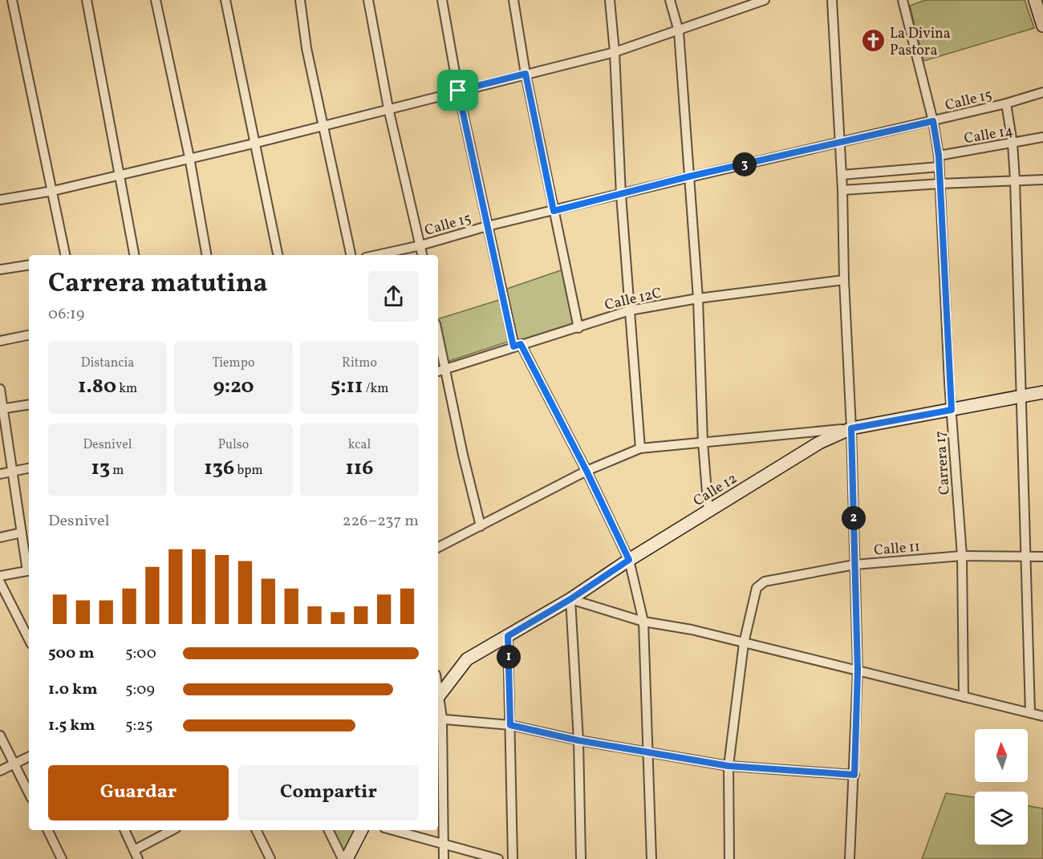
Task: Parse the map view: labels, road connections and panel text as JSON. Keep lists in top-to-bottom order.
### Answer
{
  "streets": {
    "main road": ["Calle 12"],
    "street": [
      "Calle 15",
      "Calle 14",
      "Calle 12C",
      "Carrera 17",
      "Calle 11"
    ]
  },
  "crossings": [
    ["Calle 15", "Carrera 17"],
    ["Calle 14", "Carrera 17"],
    ["Carrera 17", "Calle 12"],
    ["Carrera 17", "Calle 11"]
  ],
  "places": {
    "church": ["La Divina Pastora"]
  },
  "north": "top",
  "page": {
    "pins": ["3", "2", "1"],
    "heading": ["Carrera matutina", "06:19"],
    "stats": [
      ["Distancia", "1.80 km"],
      ["Tiempo", "9:20"],
      ["Ritmo", "5:11 /km"],
      ["Desnivel", "13 m"],
      ["Pulso", "136 bpm"],
      ["kcal", "116"]
    ],
    "chart": ["Desnivel", "226–237 m"],
    "list": [
      {
        "name": "500 m",
        "note": "5:00"
      },
      {
        "name": "1.0 km",
        "note": "5:09"
      },
      {
        "name": "1.5 km",
        "note": "5:25"
      }
    ],
    "buttons": ["Guardar", "Compartir"]
  }
}
